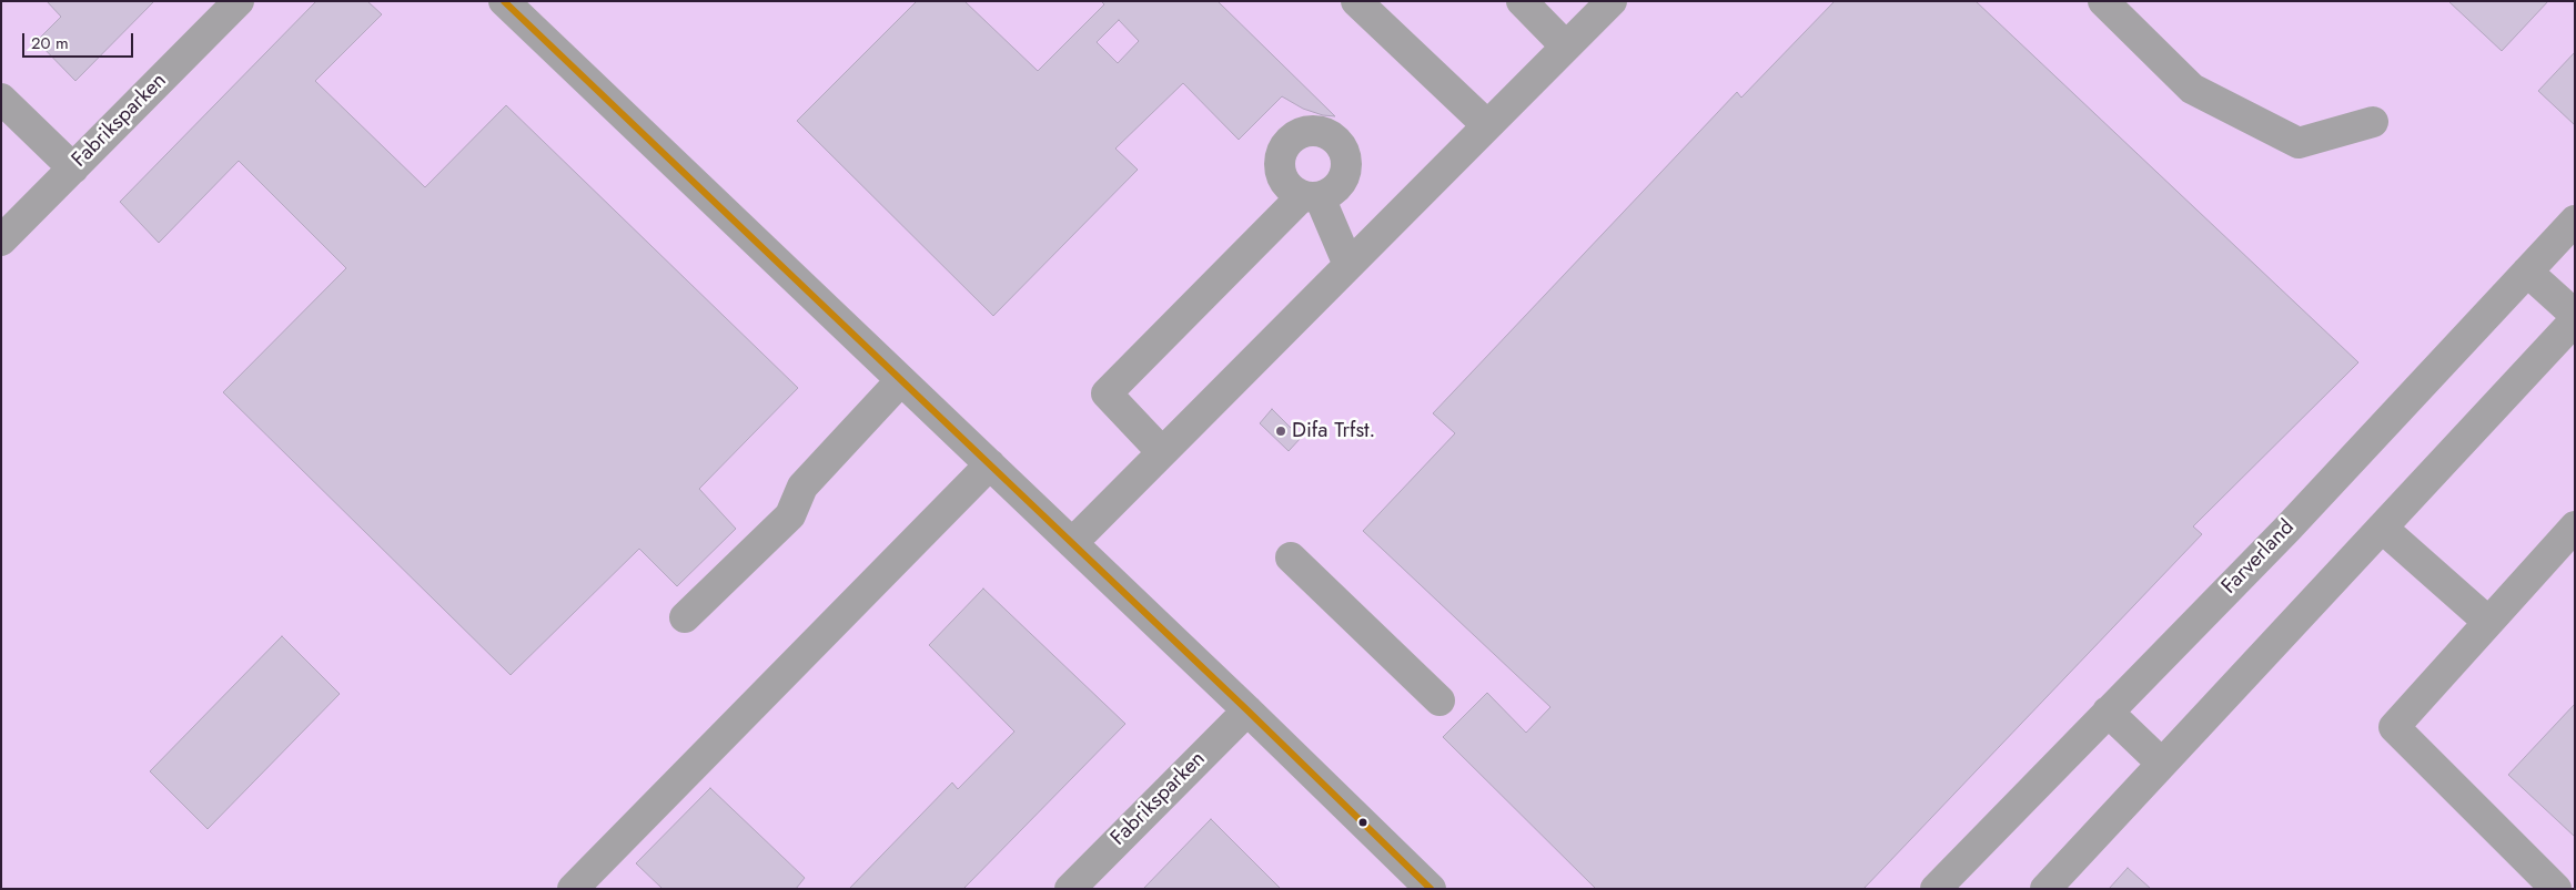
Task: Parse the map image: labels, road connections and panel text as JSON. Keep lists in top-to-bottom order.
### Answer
{
  "streets": {
    "street": ["Fabriksparken", "Farverland"]
  },
  "places": ["Difa Trfst."],
  "scale_bar": "20 m"
}
